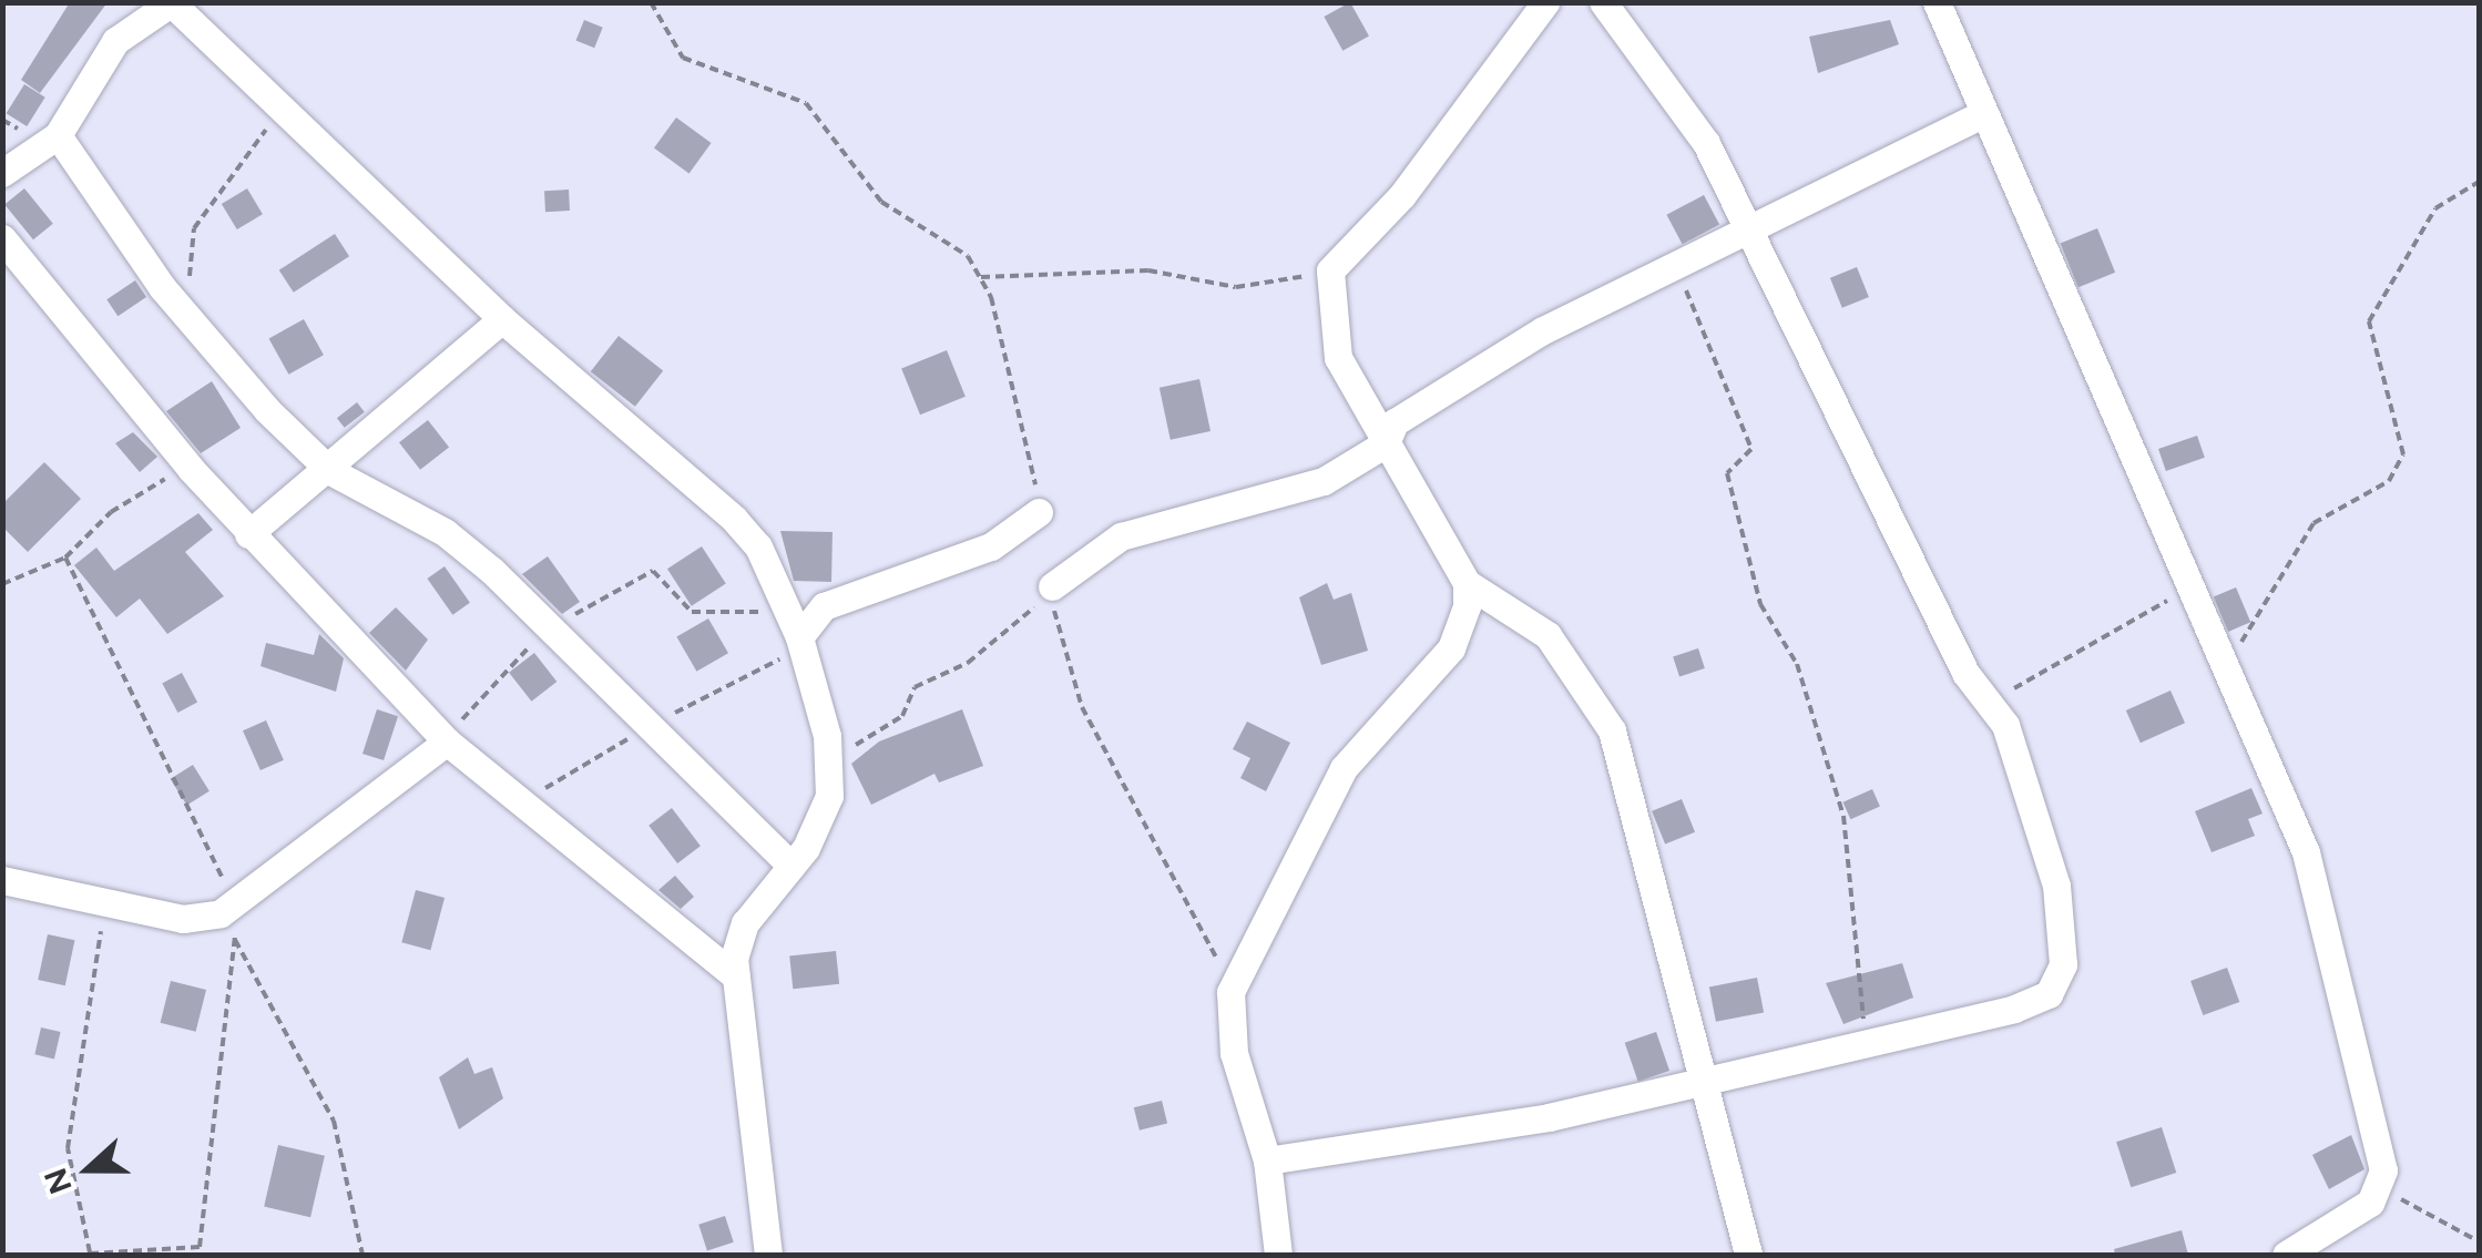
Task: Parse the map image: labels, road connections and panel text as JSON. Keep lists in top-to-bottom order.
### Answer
{
  "north": "left"
}
